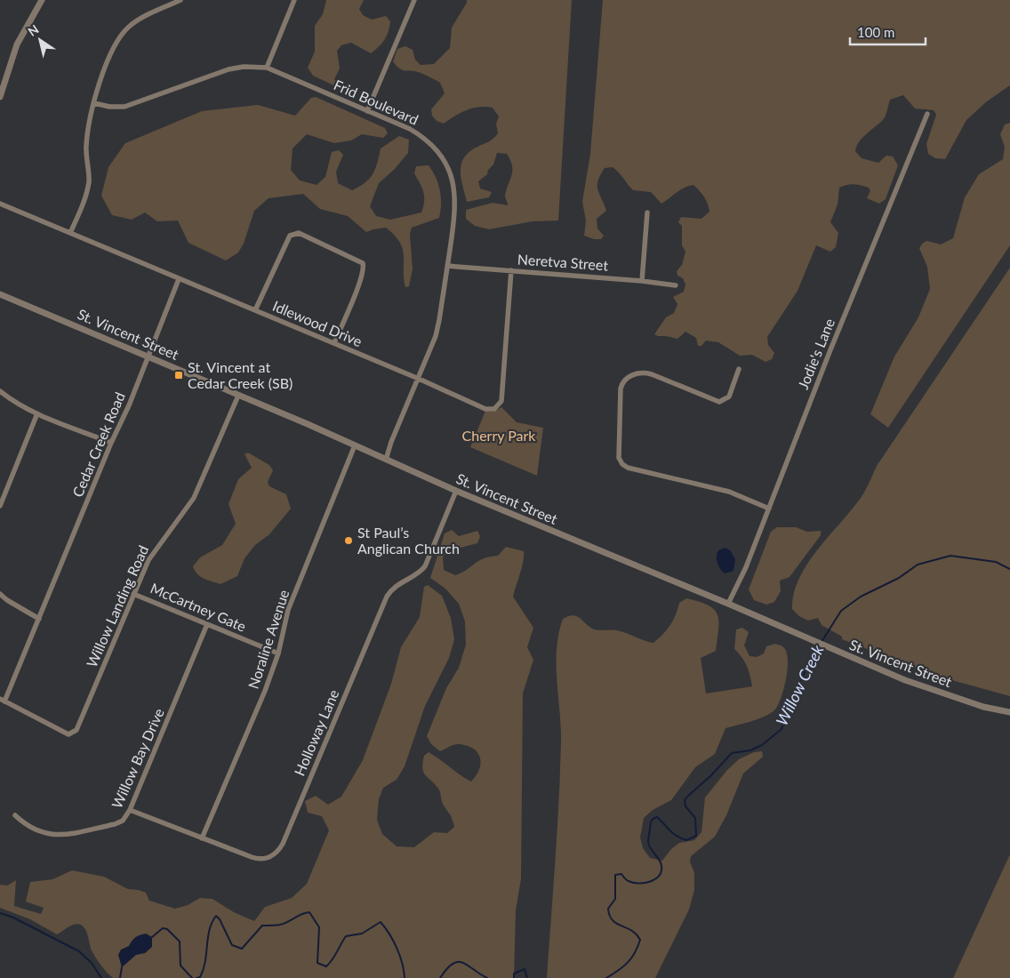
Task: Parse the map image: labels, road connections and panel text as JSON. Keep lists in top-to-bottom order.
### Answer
{
  "streets": {
    "street": [
      "Frid Boulevard",
      "Neretva Street",
      "Idlewood Drive",
      "St. Vincent Street",
      "Jodie's Lane",
      "Cedar Creek Road",
      "Willow Landing Road",
      "McCartney Gate",
      "Noraline Avenue",
      "Holloway Lane",
      "Willow Bay Drive"
    ]
  },
  "crossings": [
    ["Frid Boulevard", "Neretva Street"],
    ["Frid Boulevard", "Idlewood Drive"],
    ["Frid Boulevard", "St. Vincent Street"],
    ["Neretva Street", "Idlewood Drive"],
    ["Idlewood Drive", "Cedar Creek Road"],
    ["St. Vincent Street", "Jodie's Lane"],
    ["St. Vincent Street", "Cedar Creek Road"],
    ["St. Vincent Street", "Willow Landing Road"],
    ["St. Vincent Street", "Noraline Avenue"],
    ["St. Vincent Street", "Holloway Lane"],
    ["Cedar Creek Road", "Willow Landing Road"],
    ["Willow Landing Road", "McCartney Gate"],
    ["McCartney Gate", "Noraline Avenue"],
    ["McCartney Gate", "Willow Bay Drive"],
    ["Noraline Avenue", "Holloway Lane"],
    ["Holloway Lane", "Willow Bay Drive"]
  ],
  "water": ["Willow Creek"],
  "parks": ["Cherry Park"],
  "places": {
    "transit": ["St. Vincent at Cedar Creek (SB)"],
    "other": ["St Paul’s Anglican Church"]
  },
  "scale_bar": "100 m",
  "north": "top left"
}
